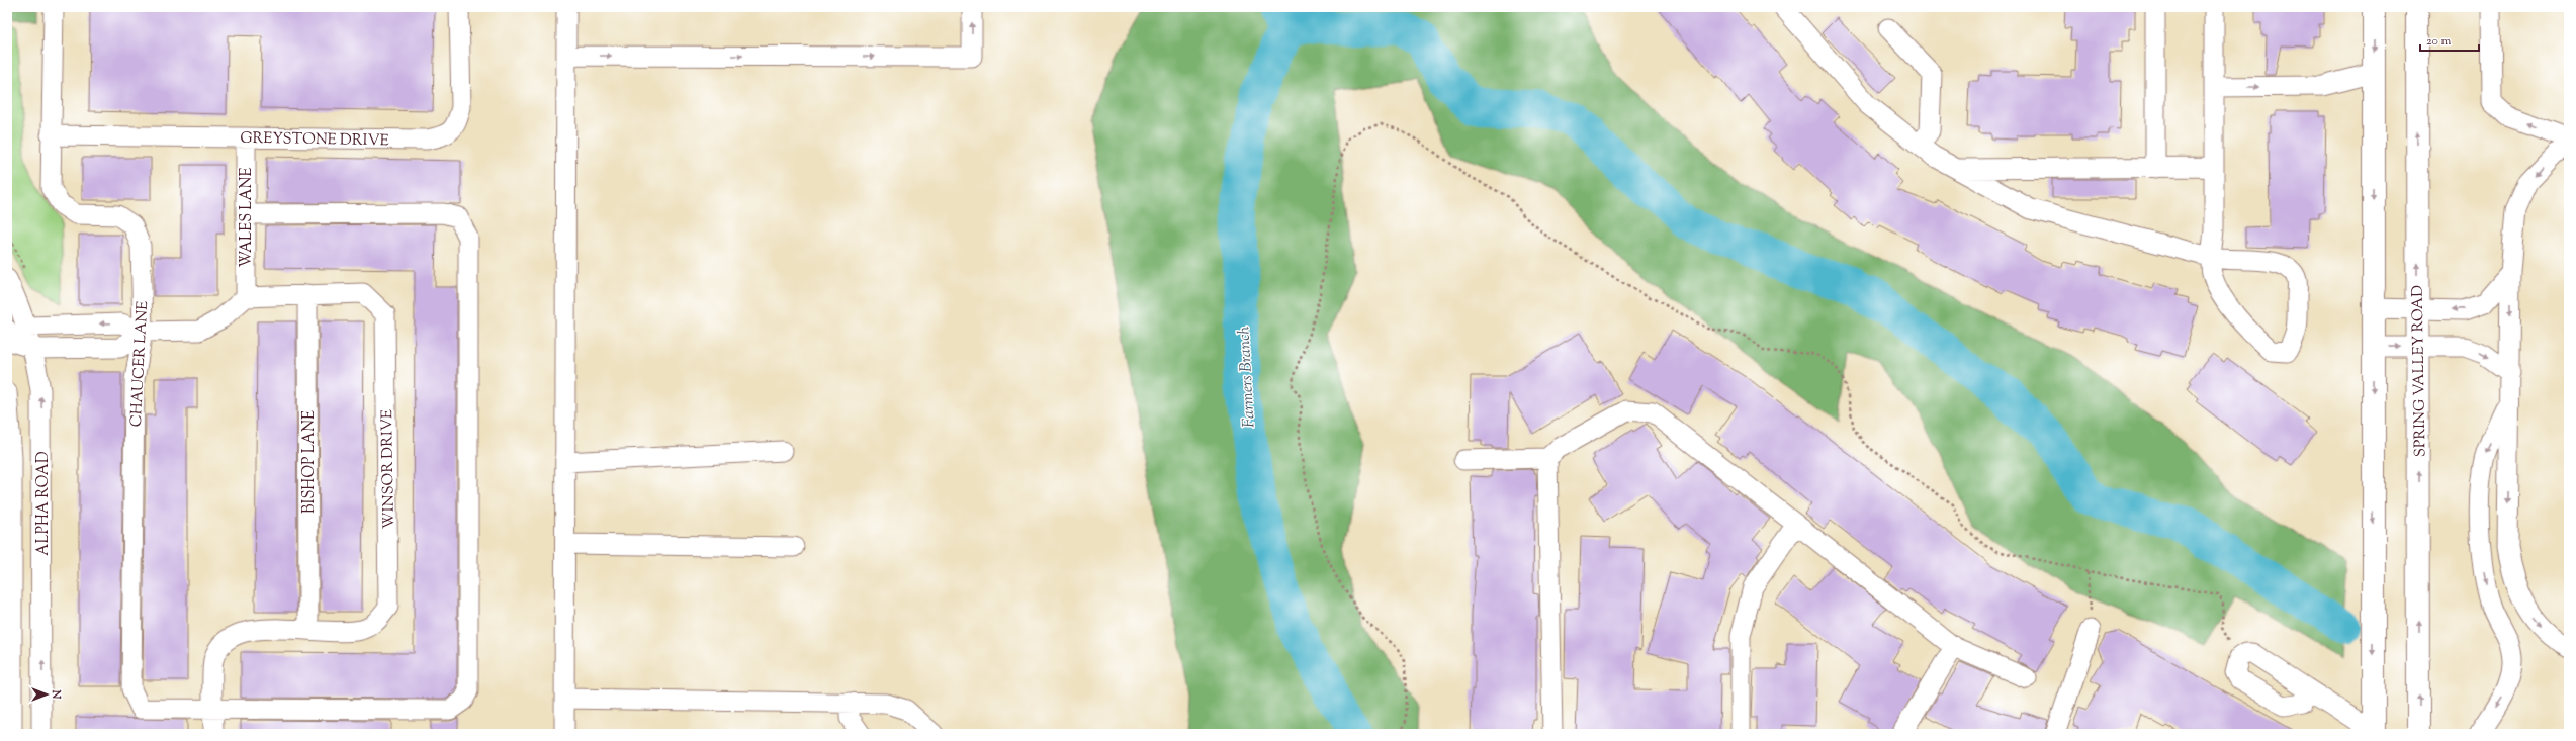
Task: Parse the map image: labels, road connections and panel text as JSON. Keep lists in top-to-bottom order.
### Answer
{
  "streets": {
    "main road": ["SPRING VALLEY ROAD"],
    "street": [
      "GREYSTONE DRIVE",
      "WALES LANE",
      "CHAUCER LANE",
      "BISHOP LANE",
      "WINSOR DRIVE",
      "ALPHA ROAD"
    ]
  },
  "crossings": [
    ["GREYSTONE DRIVE", "WALES LANE"],
    ["GREYSTONE DRIVE", "CHAUCER LANE"],
    ["BISHOP LANE", "WINSOR DRIVE"]
  ],
  "water": ["Farmers Branch"],
  "scale_bar": "20 m",
  "north": "right"
}
